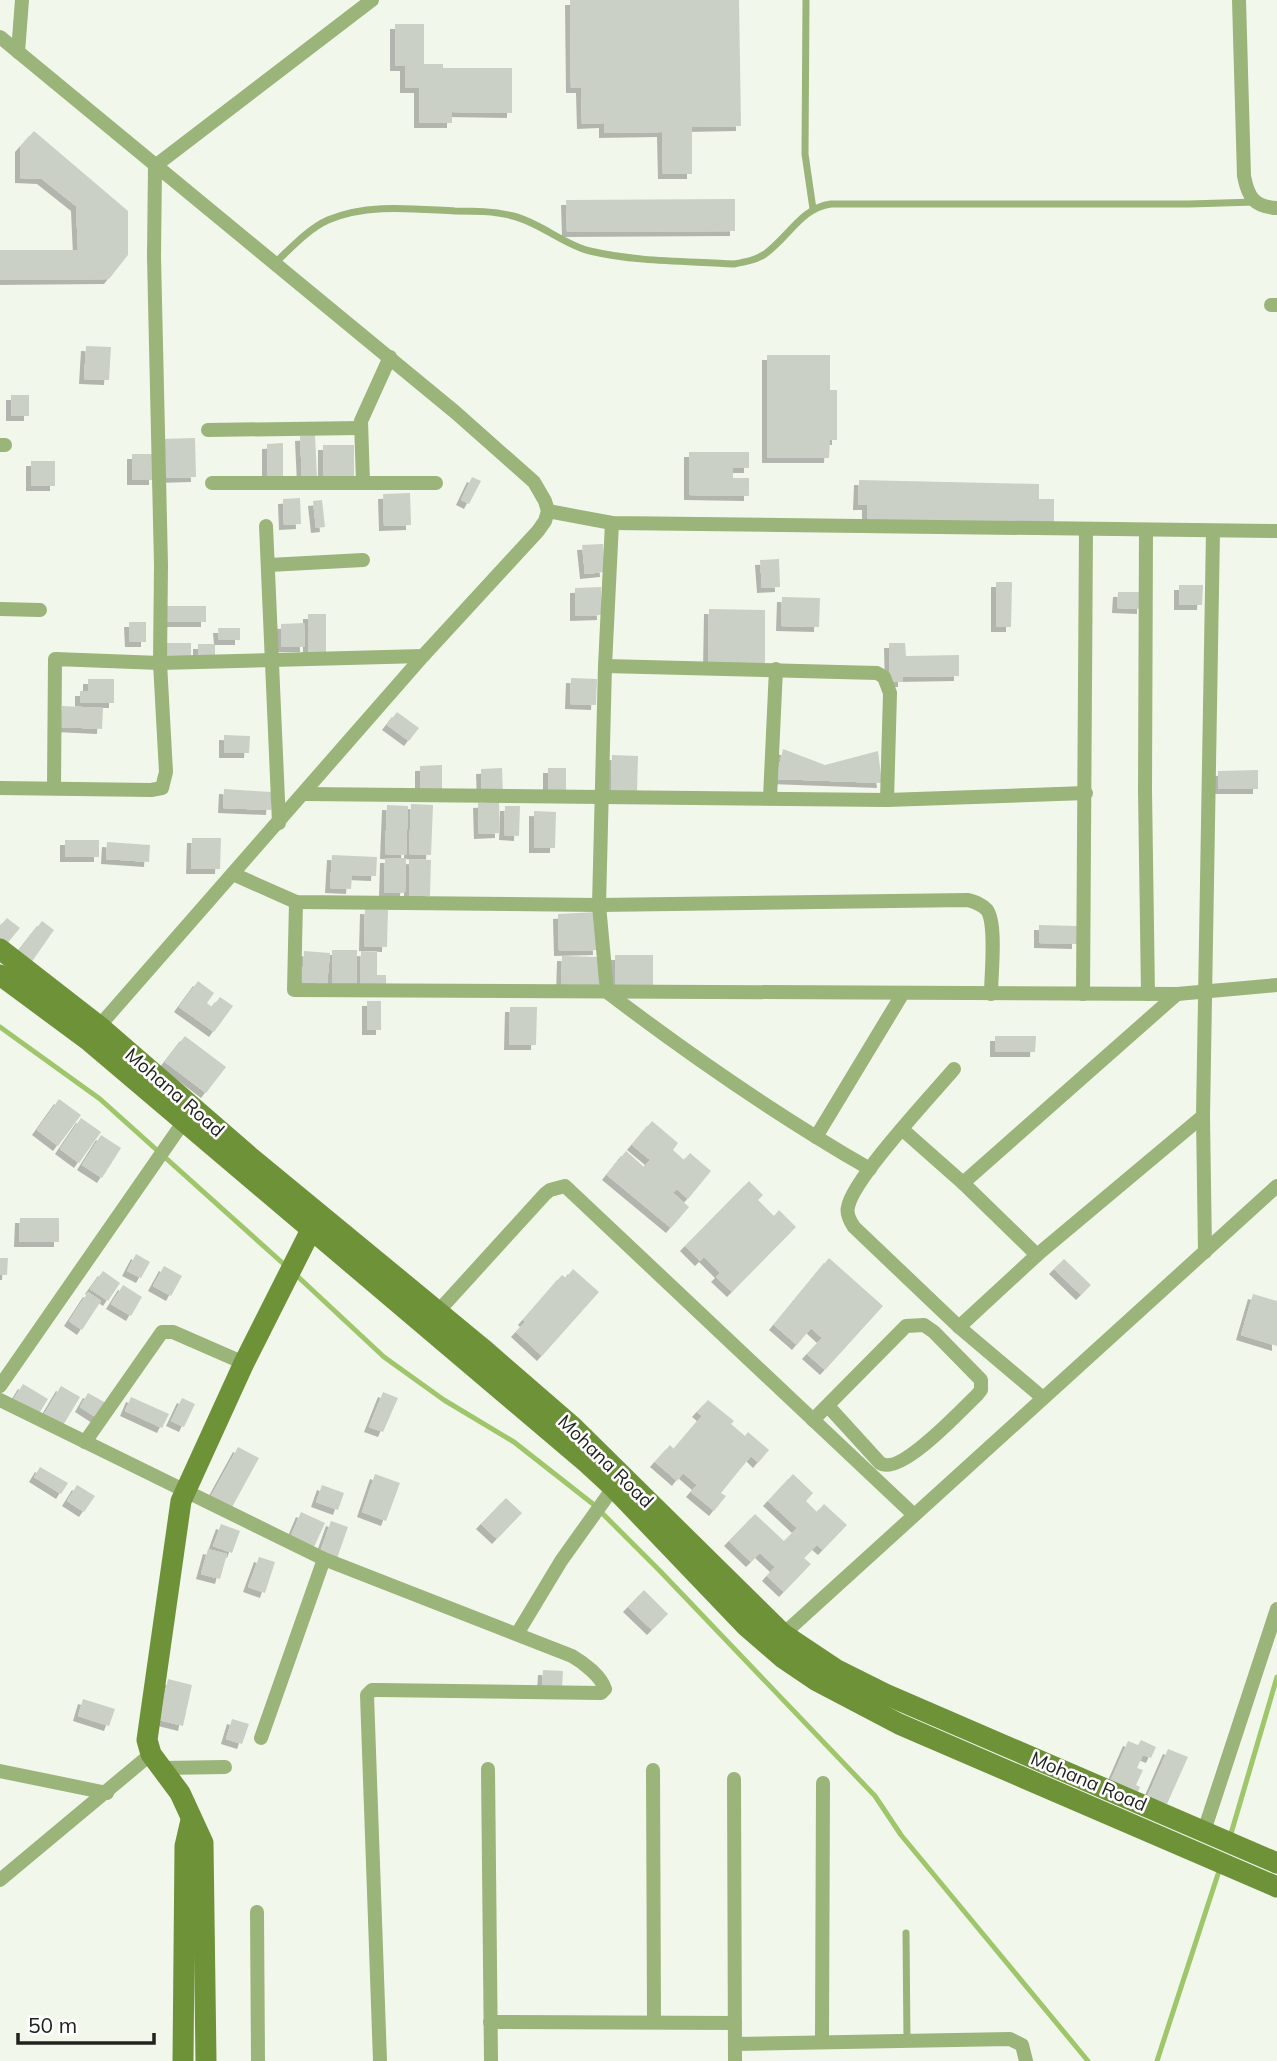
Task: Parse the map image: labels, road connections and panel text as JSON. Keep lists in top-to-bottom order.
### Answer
{
  "streets": {
    "street": ["Mohana Road"]
  },
  "scale_bar": "50 m"
}
